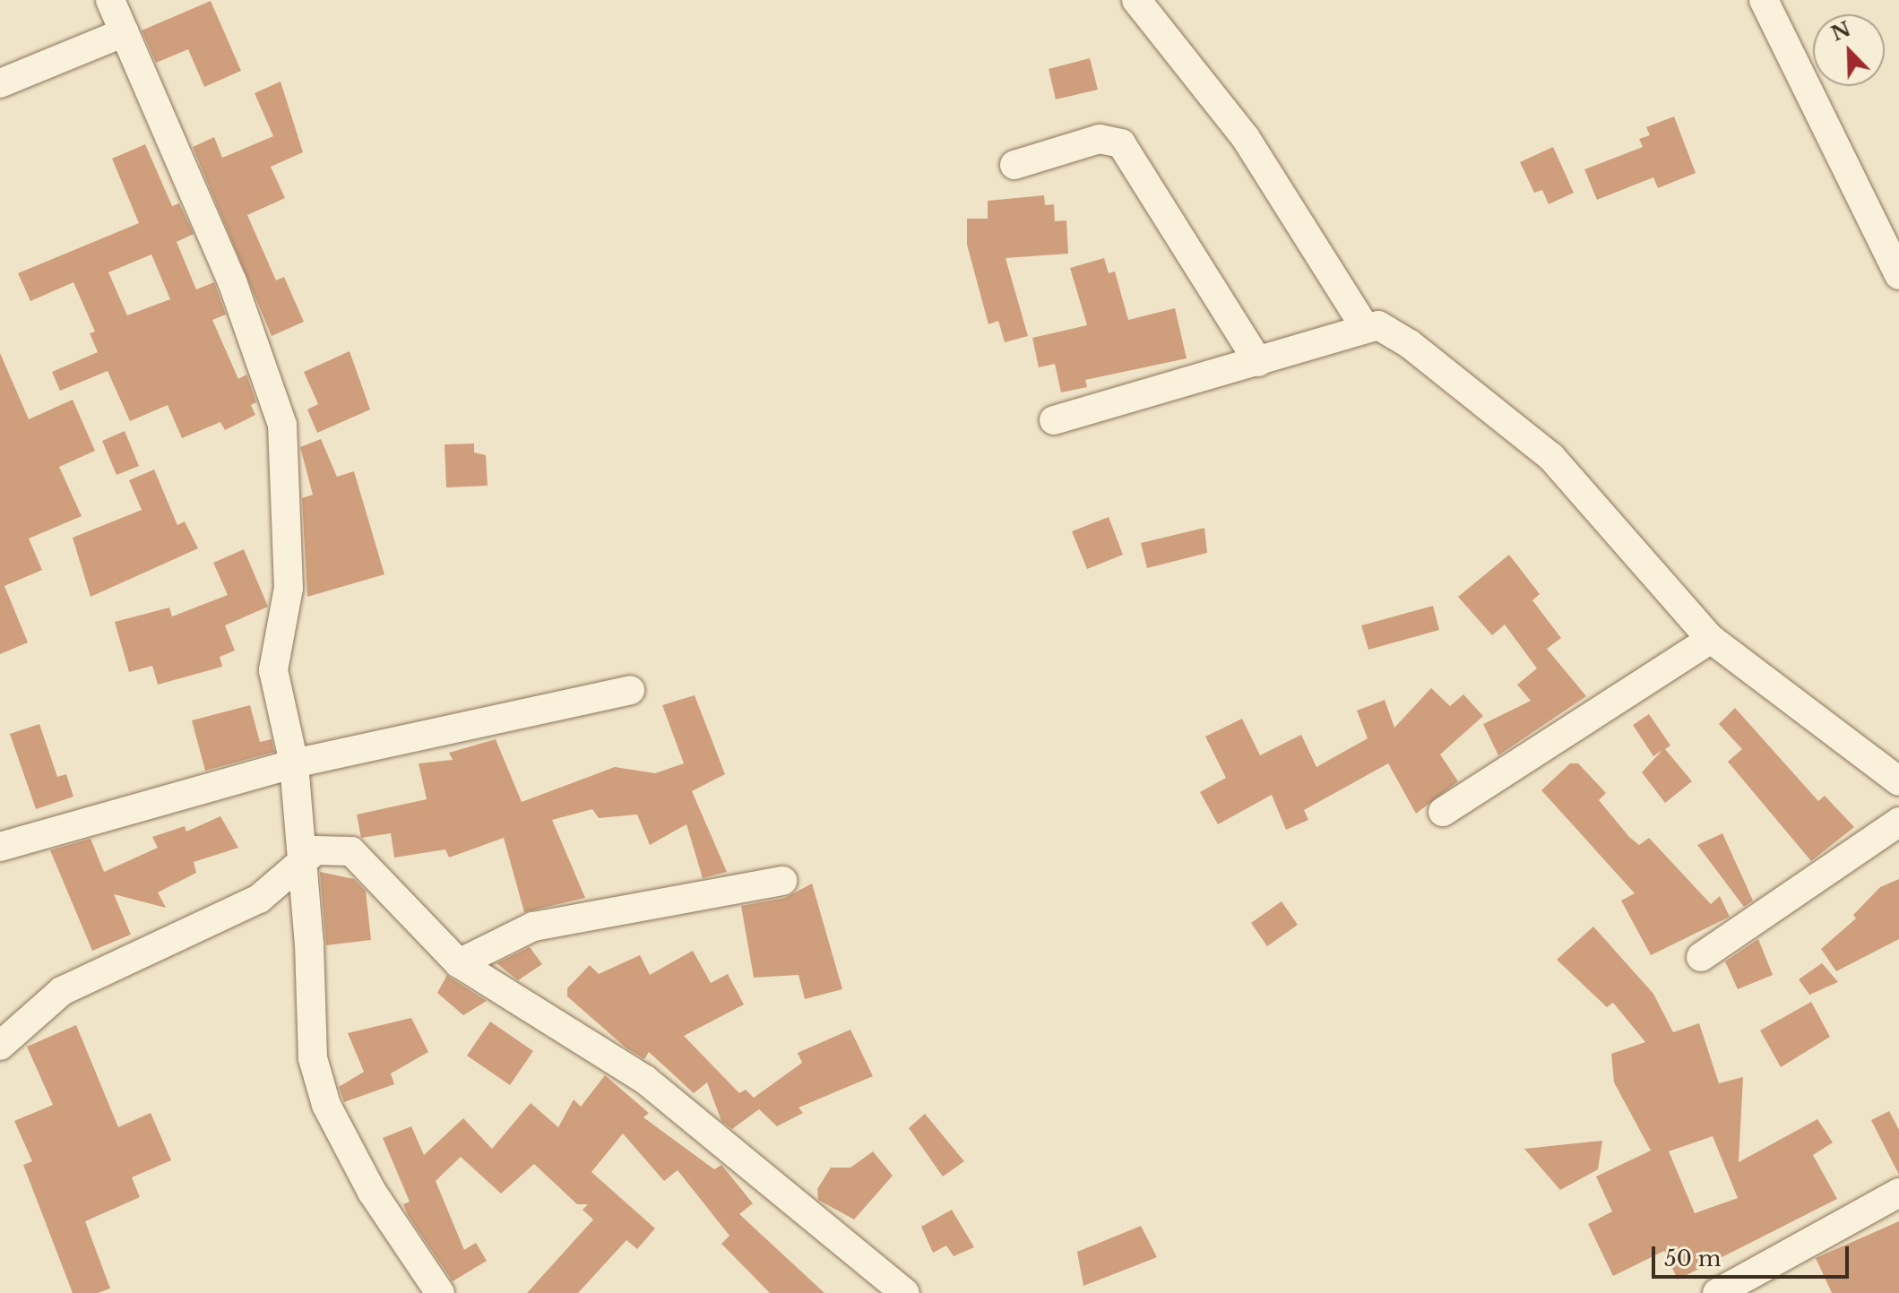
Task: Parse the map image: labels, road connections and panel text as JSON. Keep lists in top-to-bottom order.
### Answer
{
  "scale_bar": "50 m",
  "north": "top left"
}
